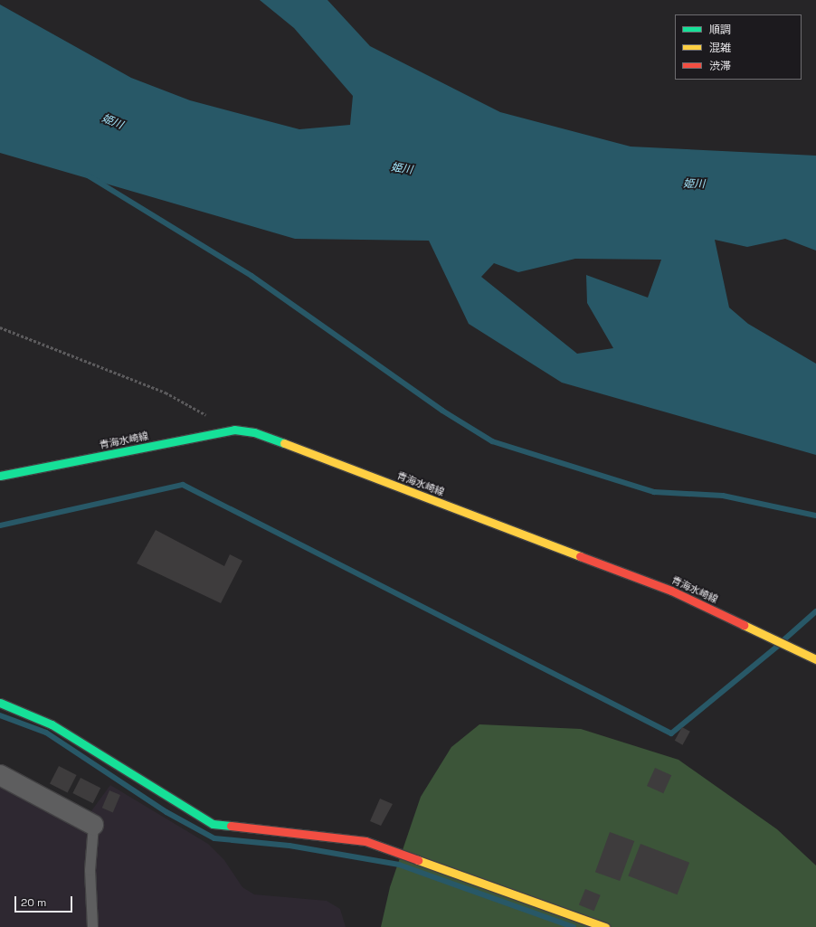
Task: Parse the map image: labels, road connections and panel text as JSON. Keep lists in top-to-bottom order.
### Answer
{
  "streets": {
    "main road": ["青海水崎線"]
  },
  "water": ["姫川"],
  "legend": ["順調", "混雑", "渋滞"],
  "scale_bar": "20 m"
}
